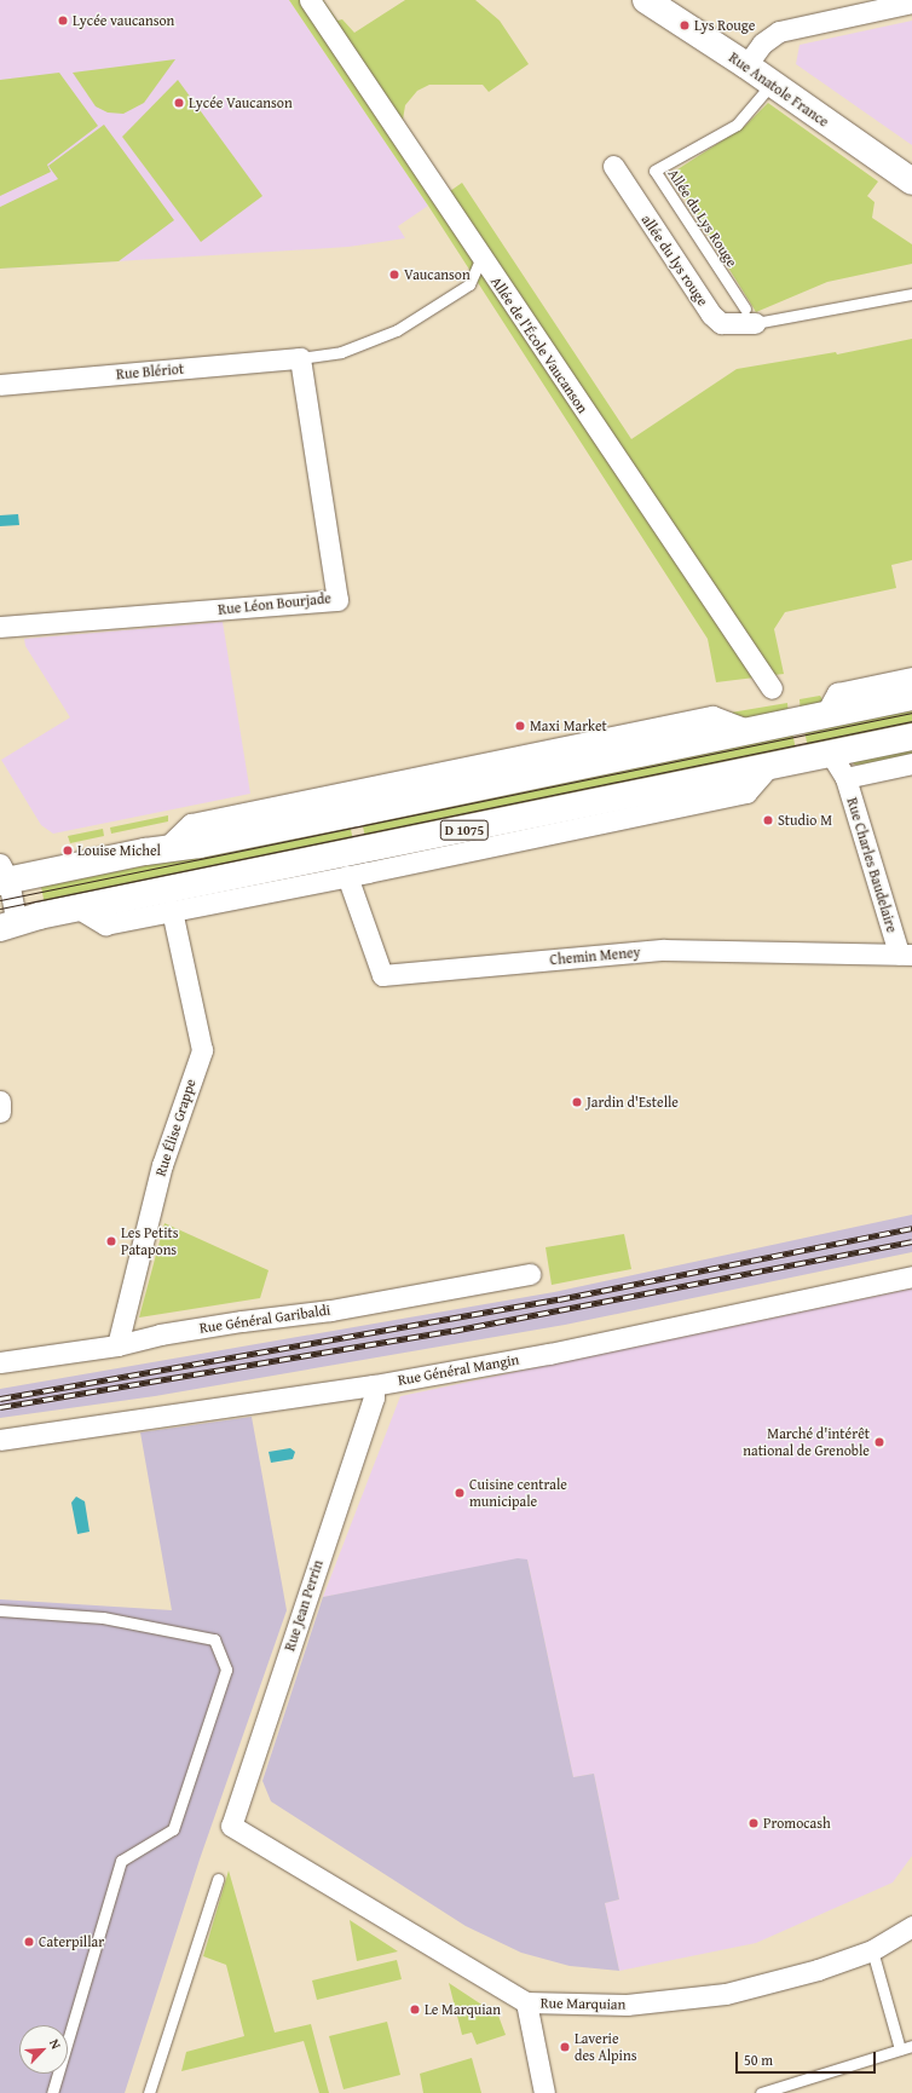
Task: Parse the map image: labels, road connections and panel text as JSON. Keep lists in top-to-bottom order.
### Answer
{
  "streets": {
    "main road": ["Rue Anatole France", "D 1075"],
    "street": [
      "allée du lys rouge",
      "Allée de l'École Vaucanson",
      "Rue Blériot",
      "Rue Léon Bourjade",
      "Rue Charles Baudelaire",
      "Chemin Meney",
      "Rue Élise Grappe",
      "Rue Général Garibaldi",
      "Rue Général Mangin",
      "Rue Jean Perrin",
      "Rue Marquian"
    ],
    "lane": ["Allée du Lys Rouge"]
  },
  "crossings": [
    ["Rue Anatole France", "Allée du Lys Rouge"],
    ["Allée du Lys Rouge", "allée du lys rouge"],
    ["Rue Blériot", "Rue Léon Bourjade"],
    ["D 1075", "Rue Charles Baudelaire"],
    ["Rue Charles Baudelaire", "Chemin Meney"],
    ["Rue Élise Grappe", "Rue Général Garibaldi"],
    ["Rue Général Mangin", "Rue Jean Perrin"],
    ["Rue Jean Perrin", "Rue Marquian"]
  ],
  "places": [
    "Lycée vaucanson",
    "Lys Rouge",
    "Lycée Vaucanson",
    "Vaucanson",
    "Maxi Market",
    "Studio M",
    "Louise Michel",
    "Jardin d'Estelle",
    "Les Petits Patapons",
    "Marché d'intérêt national de Grenoble",
    "Cuisine centrale municipale",
    "Promocash",
    "Caterpillar",
    "Le Marquian",
    "Laverie des Alpins"
  ],
  "scale_bar": "50 m",
  "north": "top right"
}
